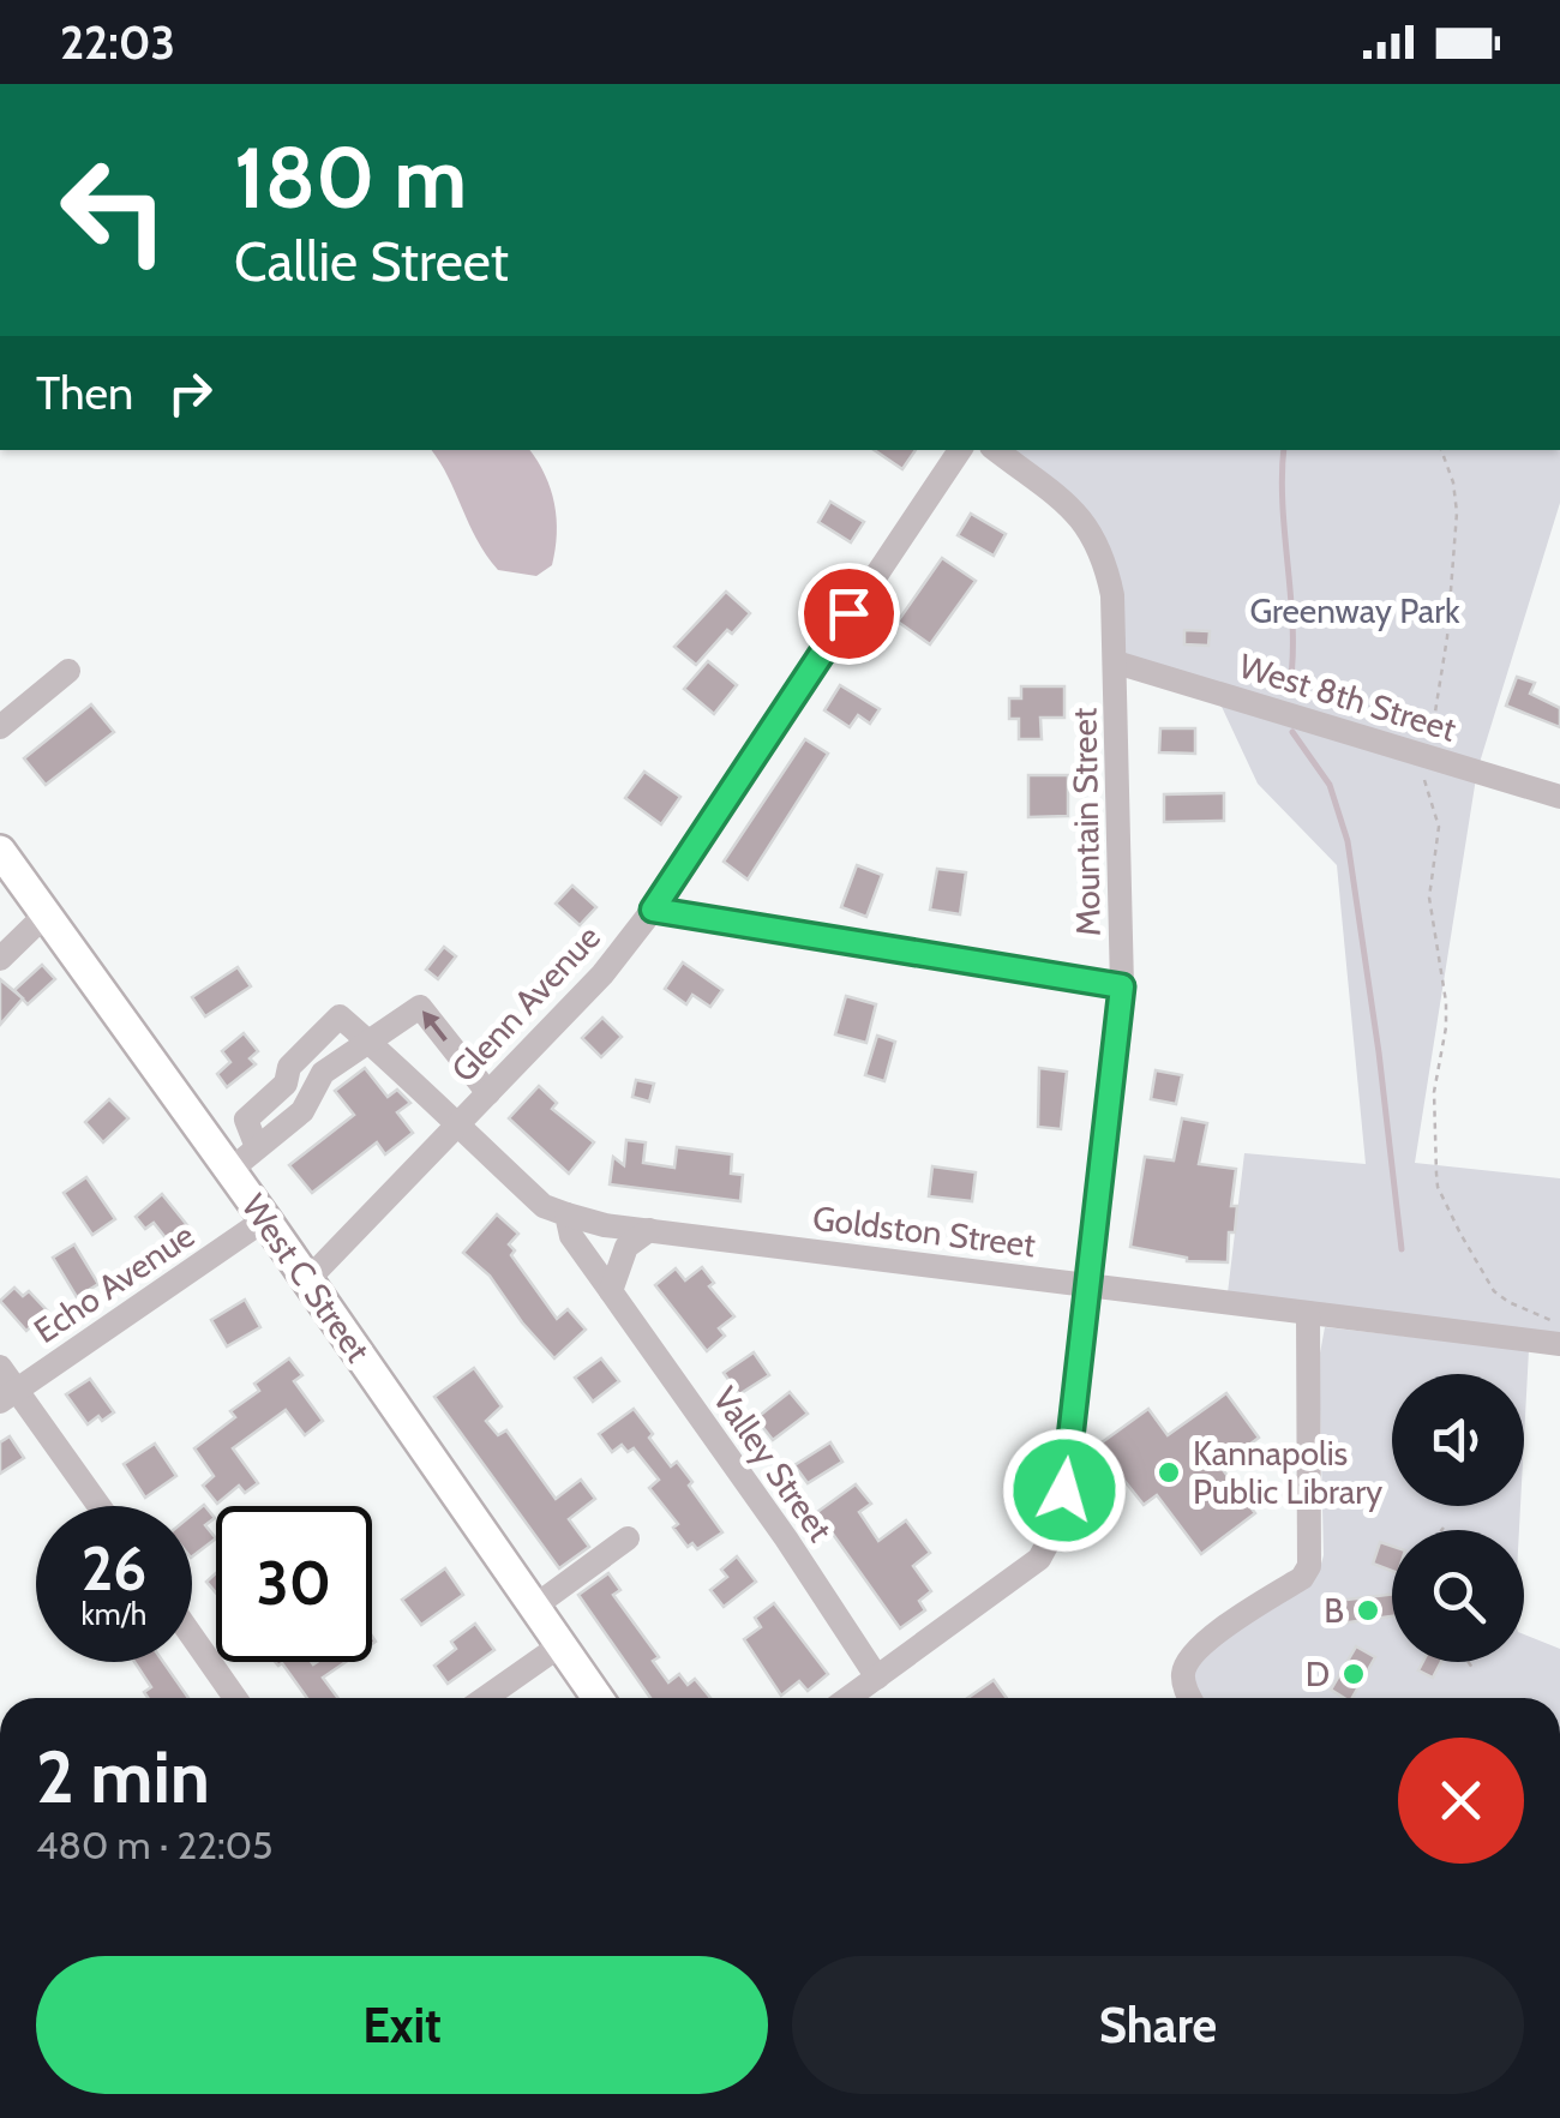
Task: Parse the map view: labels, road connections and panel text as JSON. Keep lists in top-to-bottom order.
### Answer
{
  "streets": {
    "main road": ["West C Street"],
    "street": [
      "West 8th Street",
      "Mountain Street",
      "Glenn Avenue",
      "Goldston Street",
      "Echo Avenue",
      "Valley Street"
    ]
  },
  "crossings": [
    ["West 8th Street", "Mountain Street"],
    ["Mountain Street", "Goldston Street"],
    ["Mountain Street", "Valley Street"],
    ["Glenn Avenue", "West C Street"],
    ["Glenn Avenue", "Valley Street"],
    ["Goldston Street", "Valley Street"],
    ["West C Street", "Echo Avenue"]
  ],
  "parks": ["Greenway Park"],
  "places": ["Kannapolis Public Library", "B", "D"],
  "page": {
    "status": "22:03",
    "turn": ["180 m", "Callie Street"],
    "then": "Then",
    "speed": "26 km/h",
    "limit": "30",
    "heading": ["2 min", "480 m · 22:05"],
    "buttons": ["Exit", "Share"]
  }
}
